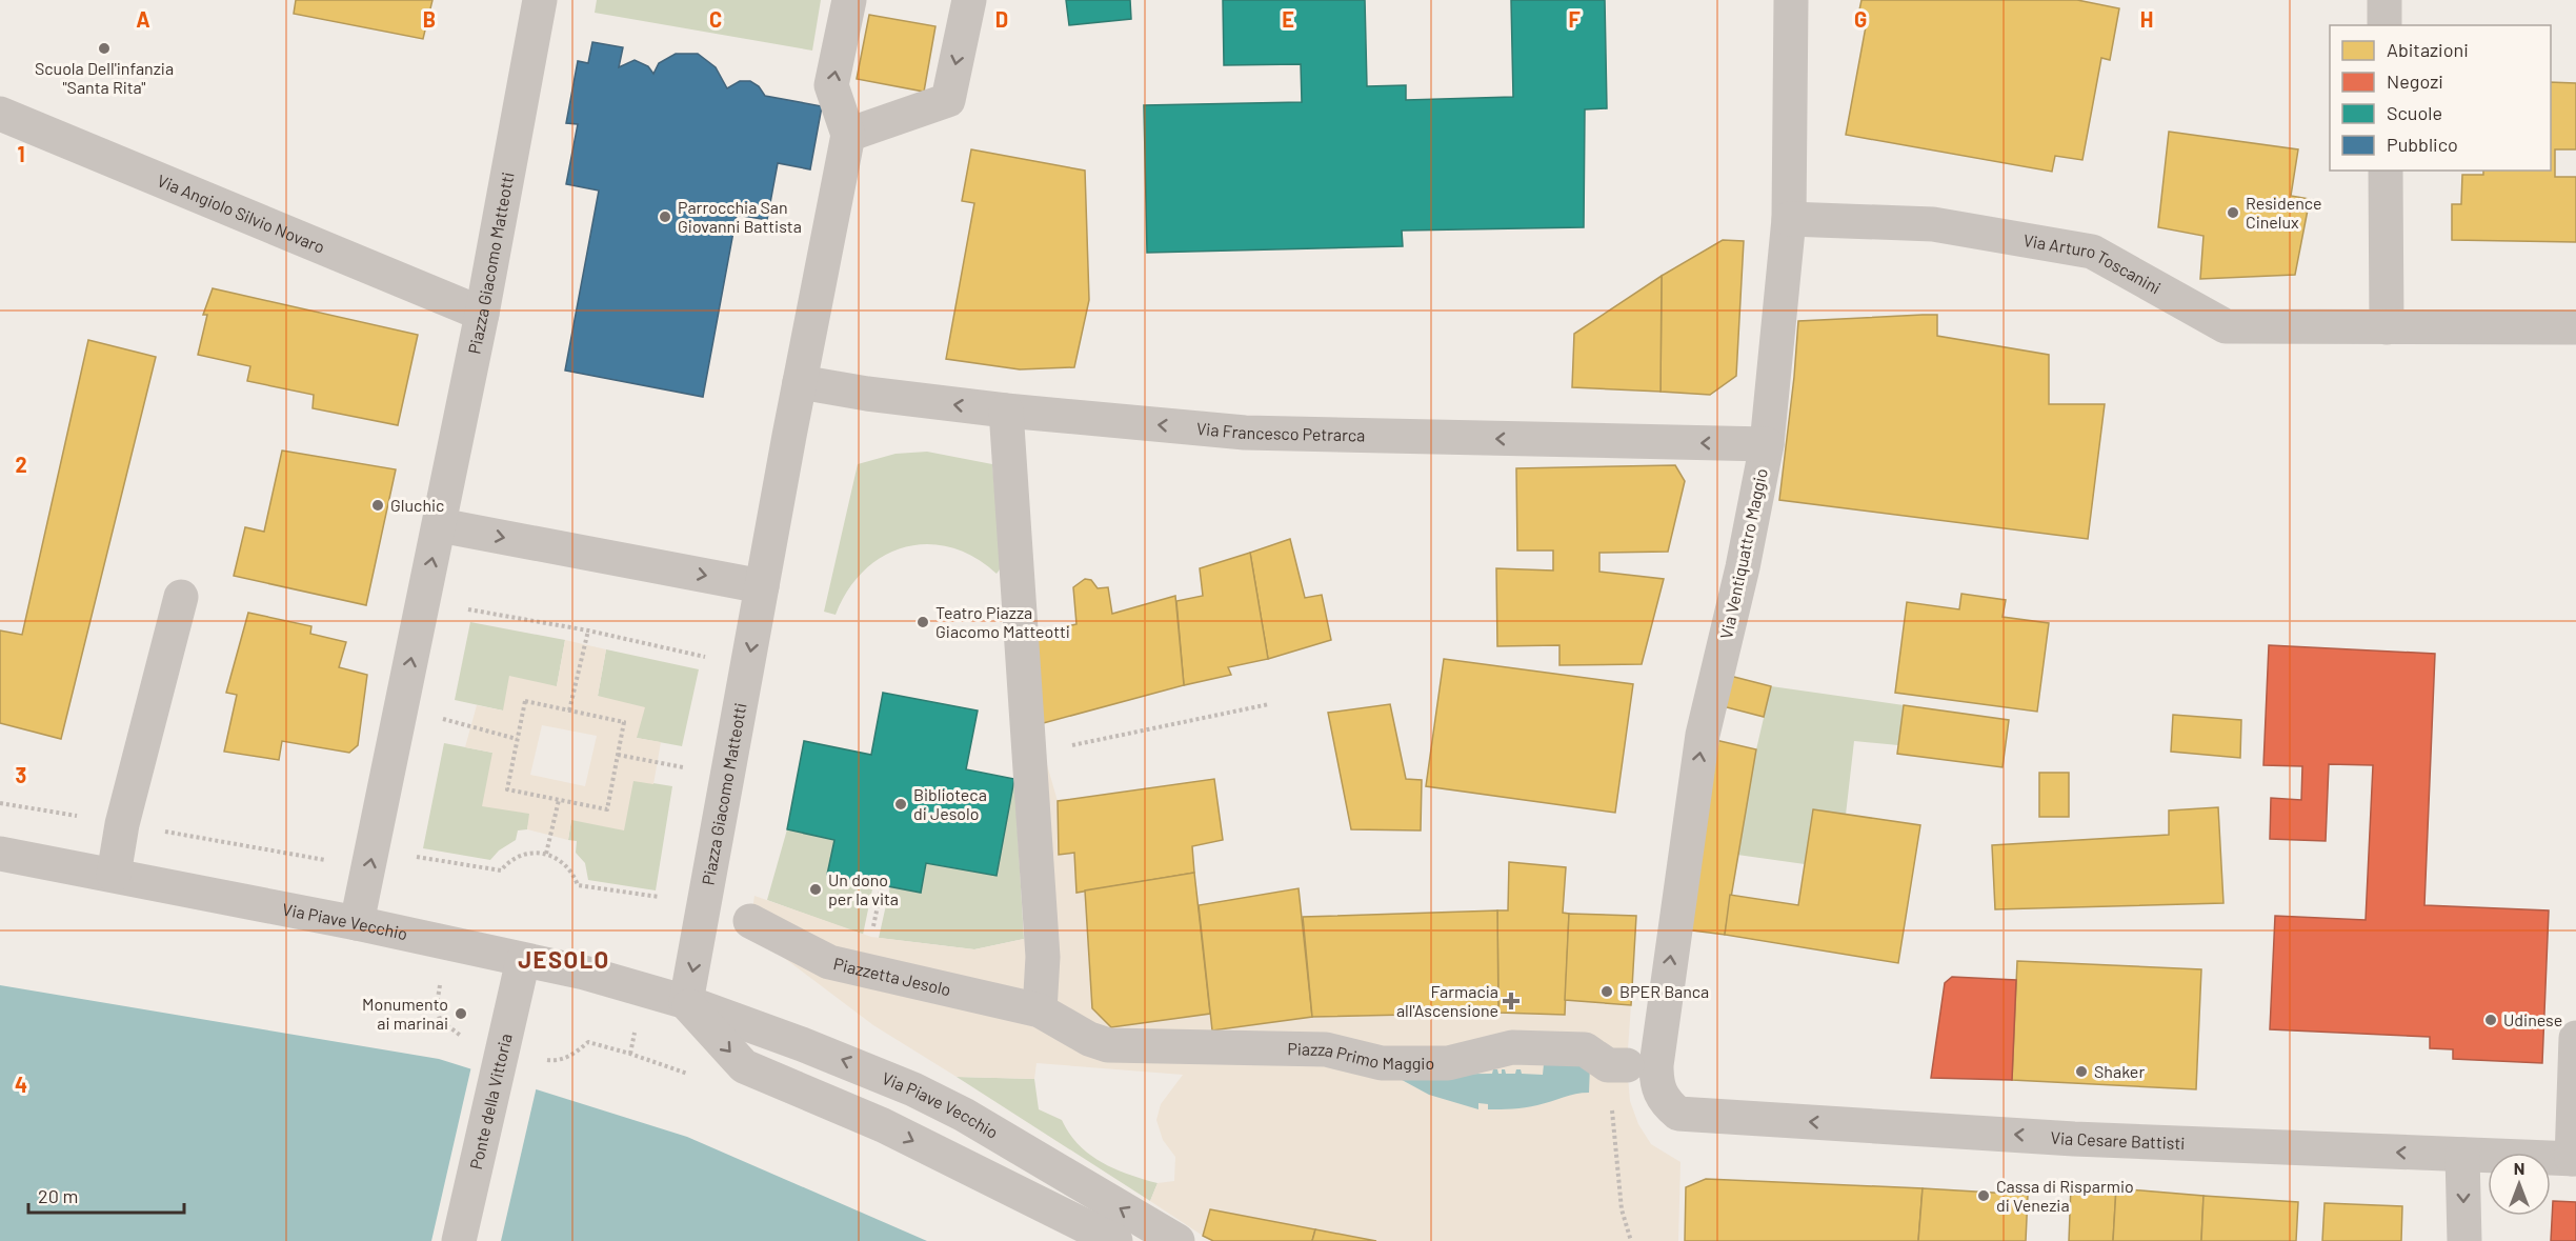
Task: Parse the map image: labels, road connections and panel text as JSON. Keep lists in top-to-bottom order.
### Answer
{
  "streets": {
    "street": [
      "Via Angiolo Silvio Novaro",
      "Piazza Giacomo Matteotti",
      "Via Arturo Toscanini",
      "Via Francesco Petrarca",
      "Via Ventiquattro Maggio",
      "Via Piave Vecchio",
      "Piazzetta Jesolo",
      "Piazza Primo Maggio",
      "Ponte della Vittoria",
      "Via Cesare Battisti"
    ]
  },
  "crossings": [
    ["Via Angiolo Silvio Novaro", "Piazza Giacomo Matteotti"],
    ["Piazza Giacomo Matteotti", "Via Francesco Petrarca"],
    ["Piazza Giacomo Matteotti", "Via Piave Vecchio"],
    ["Via Arturo Toscanini", "Via Ventiquattro Maggio"],
    ["Via Francesco Petrarca", "Via Ventiquattro Maggio"],
    ["Via Ventiquattro Maggio", "Via Cesare Battisti"],
    ["Via Piave Vecchio", "Ponte della Vittoria"],
    ["Piazzetta Jesolo", "Piazza Primo Maggio"]
  ],
  "one_way": ["Via Francesco Petrarca", "Via Ventiquattro Maggio", "Via Cesare Battisti"],
  "districts": ["JESOLO"],
  "places": {
    "other": [
      "Scuola Dell'infanzia \"Santa Rita\"",
      "Residence Cinelux",
      "Parrocchia San Giovanni Battista",
      "Gluchic",
      "Teatro Piazza Giacomo Matteotti",
      "Biblioteca di Jesolo",
      "Un dono per la vita",
      "BPER Banca",
      "Monumento ai marinai",
      "Udinese",
      "Shaker",
      "Cassa di Risparmio di Venezia"
    ],
    "health": ["Farmacia all'Ascensione"]
  },
  "legend": [
    "Abitazioni",
    "Negozi",
    "Scuole",
    "Pubblico"
  ],
  "scale_bar": "20 m",
  "north": "top",
  "grid": {
    "columns": [
      "A",
      "B",
      "C",
      "D",
      "E",
      "F",
      "G",
      "H"
    ],
    "rows": [
      "1",
      "2",
      "3",
      "4"
    ]
  }
}
